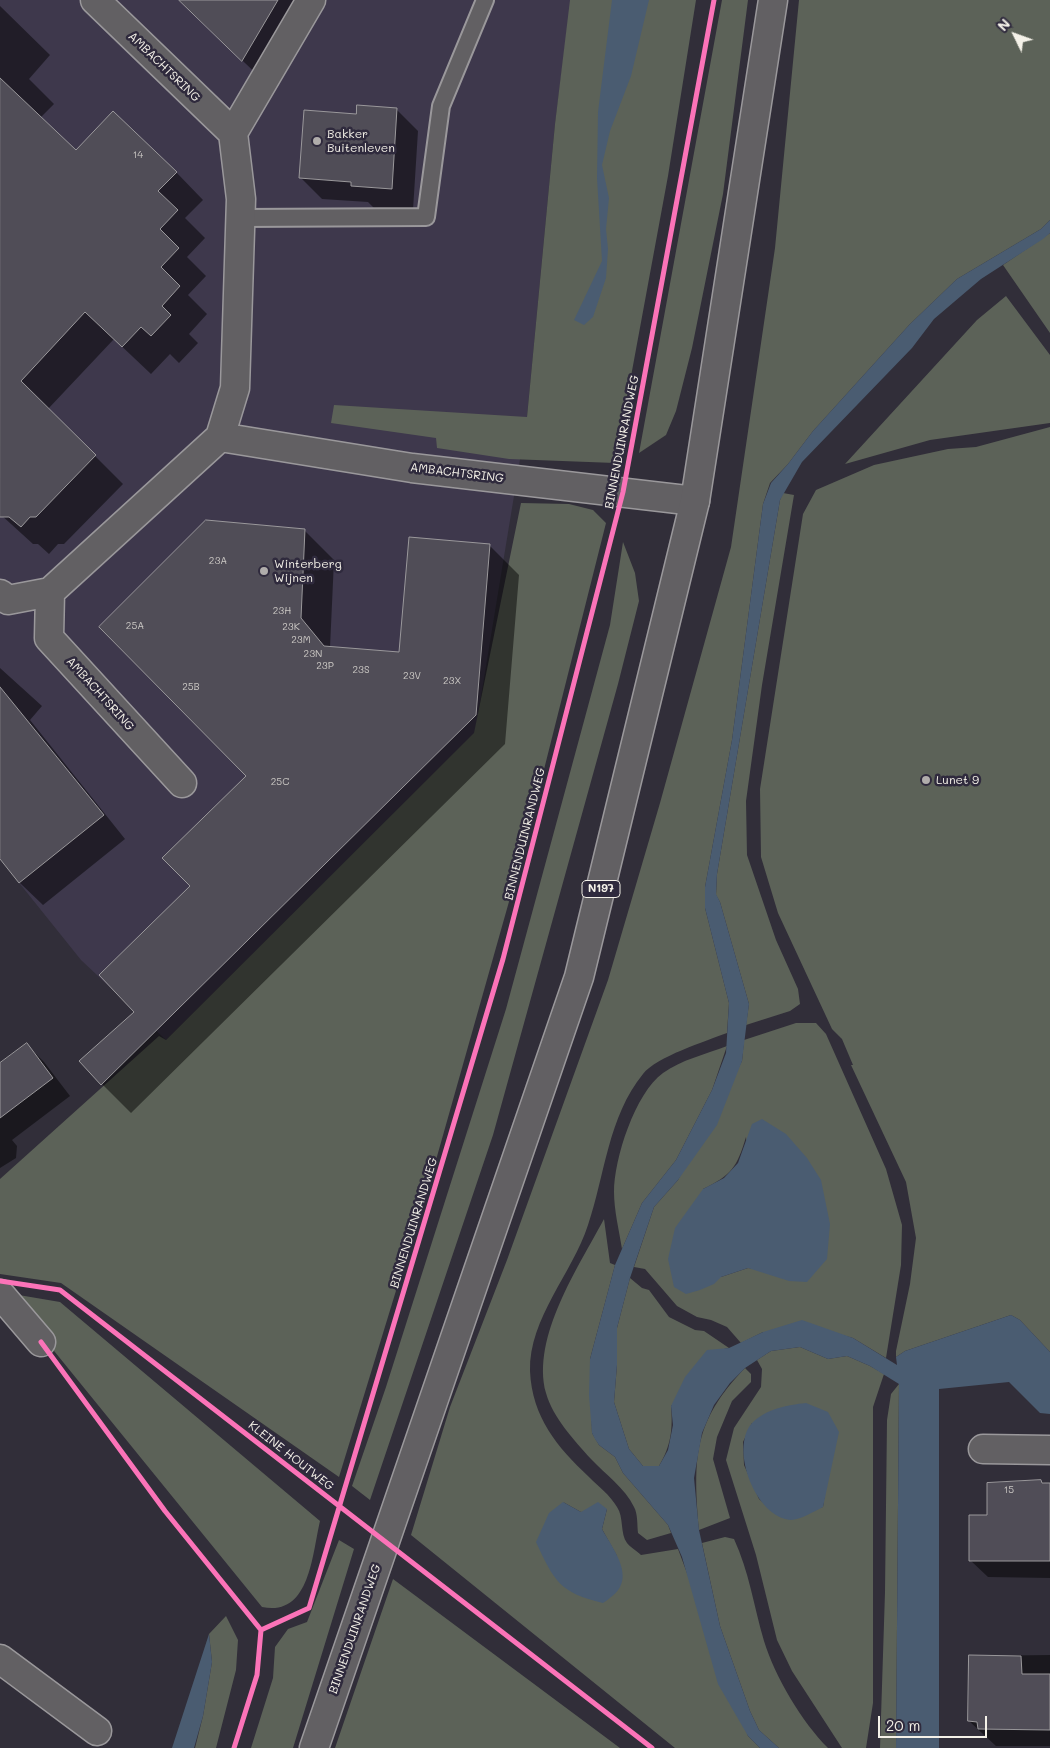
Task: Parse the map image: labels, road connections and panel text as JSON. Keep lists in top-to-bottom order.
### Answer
{
  "streets": {
    "street": ["AMBACHTSRING", "BINNENDUINRANDWEG", "N197"],
    "cycle path": ["KLEINE HOUTWEG"]
  },
  "crossings": [
    ["AMBACHTSRING", "BINNENDUINRANDWEG"]
  ],
  "places": ["Bakker Buitenleven", "Winterberg Wijnen", "Lunet 9"],
  "house_numbers": [
    "14",
    "23A",
    "23H",
    "25A",
    "23K",
    "23M",
    "23N",
    "23P",
    "23S",
    "23V",
    "23X",
    "25B",
    "25C",
    "15"
  ],
  "scale_bar": "20 m",
  "north": "top left"
}
